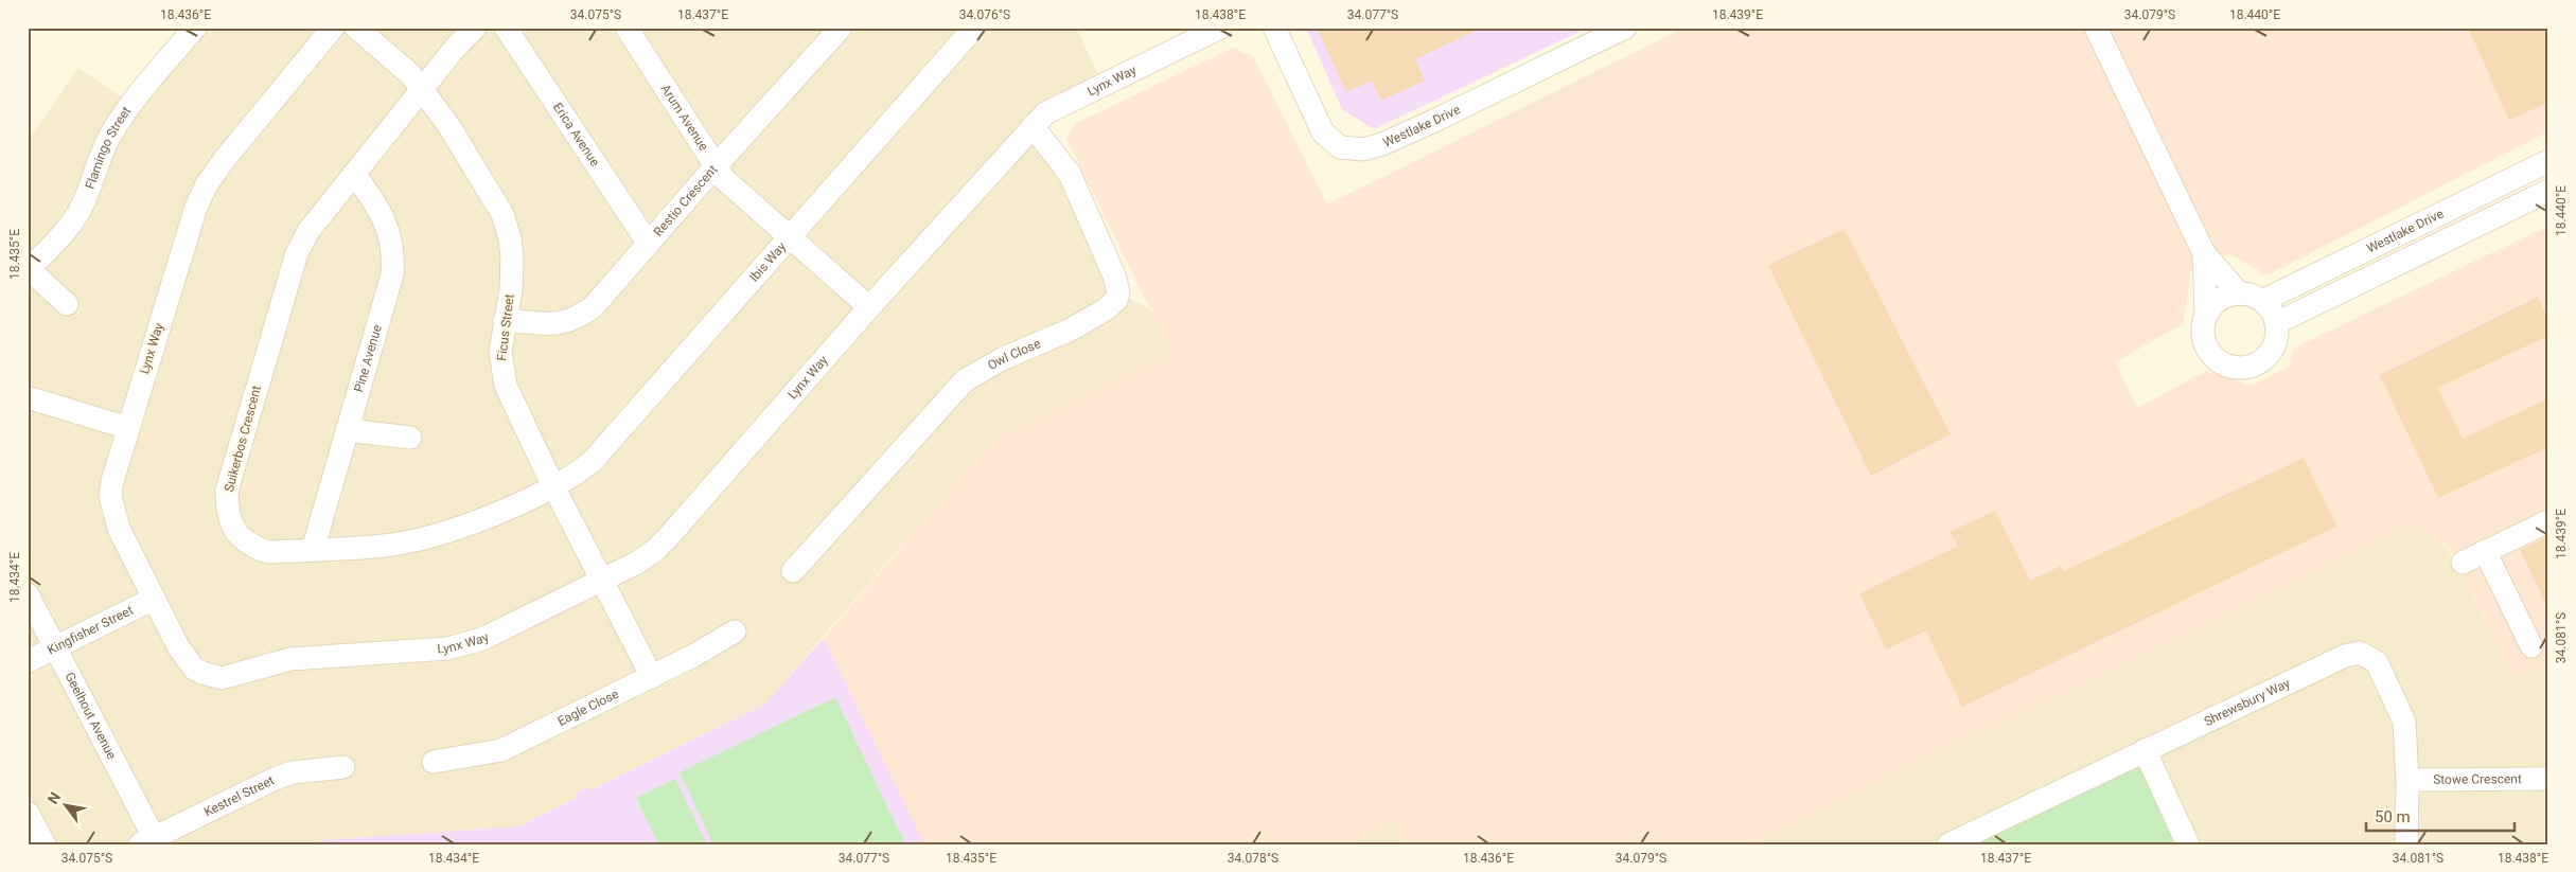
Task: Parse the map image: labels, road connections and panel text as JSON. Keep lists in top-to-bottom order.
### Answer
{
  "streets": {
    "street": [
      "Lynx Way",
      "Arum Avenue",
      "Westlake Drive",
      "Erica Avenue",
      "Flamingo Street",
      "Restio Crescent",
      "Ibis Way",
      "Ficus Street",
      "Owl Close",
      "Pine Avenue",
      "Suikerbos Crescent",
      "Kingfisher Street",
      "Shrewsbury Way",
      "Eagle Close",
      "Geelhout Avenue",
      "Stowe Crescent",
      "Kestrel Street"
    ]
  },
  "crossings": [
    ["Lynx Way", "Arum Avenue"],
    ["Lynx Way", "Ficus Street"],
    ["Lynx Way", "Owl Close"],
    ["Lynx Way", "Kingfisher Street"],
    ["Arum Avenue", "Restio Crescent"],
    ["Arum Avenue", "Ibis Way"],
    ["Erica Avenue", "Restio Crescent"],
    ["Restio Crescent", "Ficus Street"],
    ["Ibis Way", "Ficus Street"],
    ["Ibis Way", "Suikerbos Crescent"],
    ["Ficus Street", "Suikerbos Crescent"],
    ["Ficus Street", "Eagle Close"],
    ["Pine Avenue", "Suikerbos Crescent"],
    ["Kingfisher Street", "Geelhout Avenue"],
    ["Shrewsbury Way", "Stowe Crescent"],
    ["Geelhout Avenue", "Kestrel Street"]
  ],
  "scale_bar": "50 m",
  "north": "top left",
  "coordinates": [
    "18.436°E",
    "34.075°S",
    "18.437°E",
    "34.076°S",
    "18.438°E",
    "34.077°S",
    "18.439°E",
    "34.079°S",
    "18.440°E",
    "18.435°E",
    "18.434°E",
    "34.081°S",
    "34.078°S"
  ]
}
